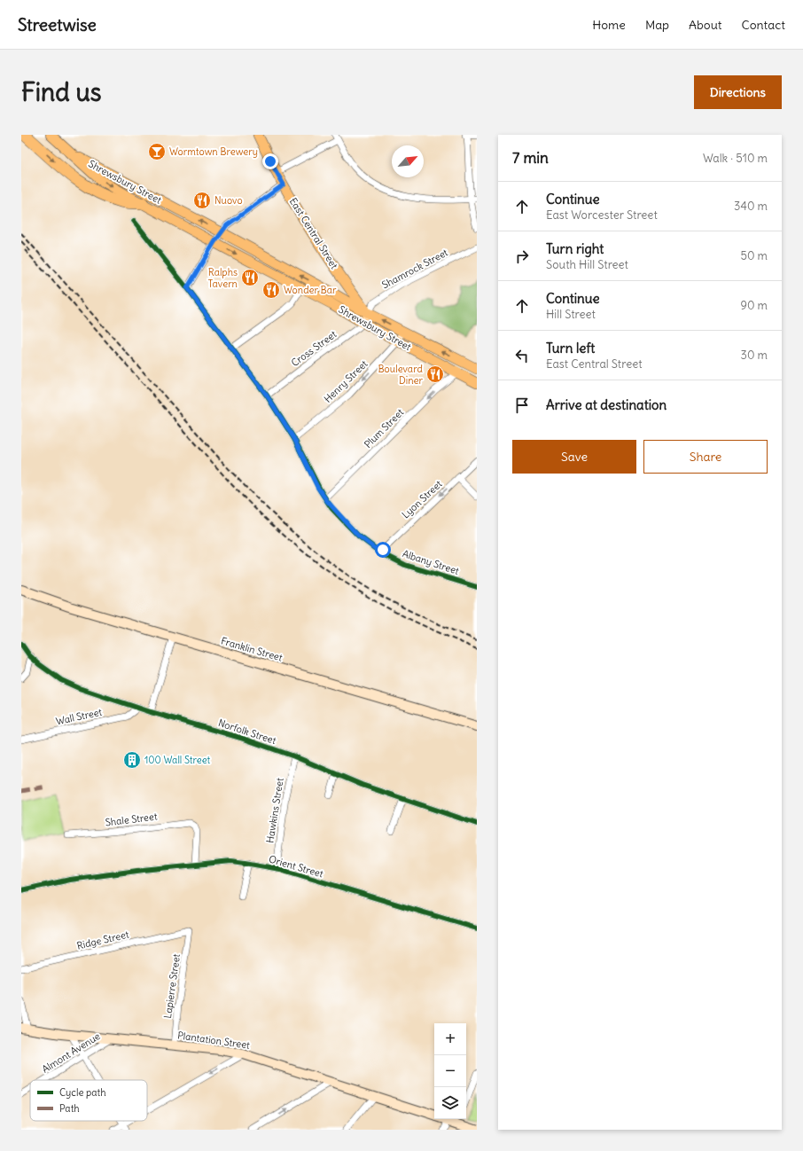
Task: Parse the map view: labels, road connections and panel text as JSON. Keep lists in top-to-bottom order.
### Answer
{
  "streets": {
    "main road": [
      "Shrewsbury Street",
      "East Central Street",
      "Franklin Street",
      "Plantation Street"
    ],
    "street": [
      "Shamrock Street",
      "Cross Street",
      "Henry Street",
      "Plum Street",
      "Lyon Street",
      "Albany Street",
      "Wall Street",
      "Norfolk Street",
      "Hawkins Street",
      "Shale Street",
      "Orient Street",
      "Ridge Street",
      "Lapierre Street",
      "Almont Avenue"
    ]
  },
  "crossings": [
    ["Shrewsbury Street", "East Central Street"],
    ["Shrewsbury Street", "Shamrock Street"],
    ["Shrewsbury Street", "Cross Street"],
    ["Shrewsbury Street", "Henry Street"],
    ["Shrewsbury Street", "Plum Street"],
    ["East Central Street", "Shamrock Street"],
    ["East Central Street", "Cross Street"],
    ["Shamrock Street", "Cross Street"],
    ["Cross Street", "Albany Street"],
    ["Henry Street", "Albany Street"],
    ["Plum Street", "Albany Street"],
    ["Lyon Street", "Albany Street"],
    ["Wall Street", "Norfolk Street"],
    ["Norfolk Street", "Hawkins Street"],
    ["Hawkins Street", "Orient Street"],
    ["Shale Street", "Orient Street"],
    ["Ridge Street", "Lapierre Street"],
    ["Lapierre Street", "Plantation Street"],
    ["Plantation Street", "Almont Avenue"]
  ],
  "one_way": ["Henry Street", "Plum Street", "Lyon Street"],
  "places": {
    "bar": ["Wormtown Brewery"],
    "restaurant": [
      "Nuovo",
      "Ralphs Tavern",
      "Wonder Bar",
      "Boulevard Diner"
    ],
    "building": ["100 Wall Street"]
  },
  "legend": ["Cycle path", "Path"],
  "north": "top right",
  "page": {
    "header": "Streetwise",
    "nav": [
      "Home",
      "Map",
      "About",
      "Contact"
    ],
    "buttons": [
      "Directions",
      ["Save", "Share"]
    ],
    "title": "Find us",
    "heading": ["7 min", "Walk · 510 m"],
    "list": [
      ["Continue", "East Worcester Street", "340 m"],
      ["Turn right", "South Hill Street", "50 m"],
      ["Continue", "Hill Street", "90 m"],
      ["Turn left", "East Central Street", "30 m"],
      "Arrive at destination"
    ],
    "map_buttons": ["+", "−"]
  }
}
